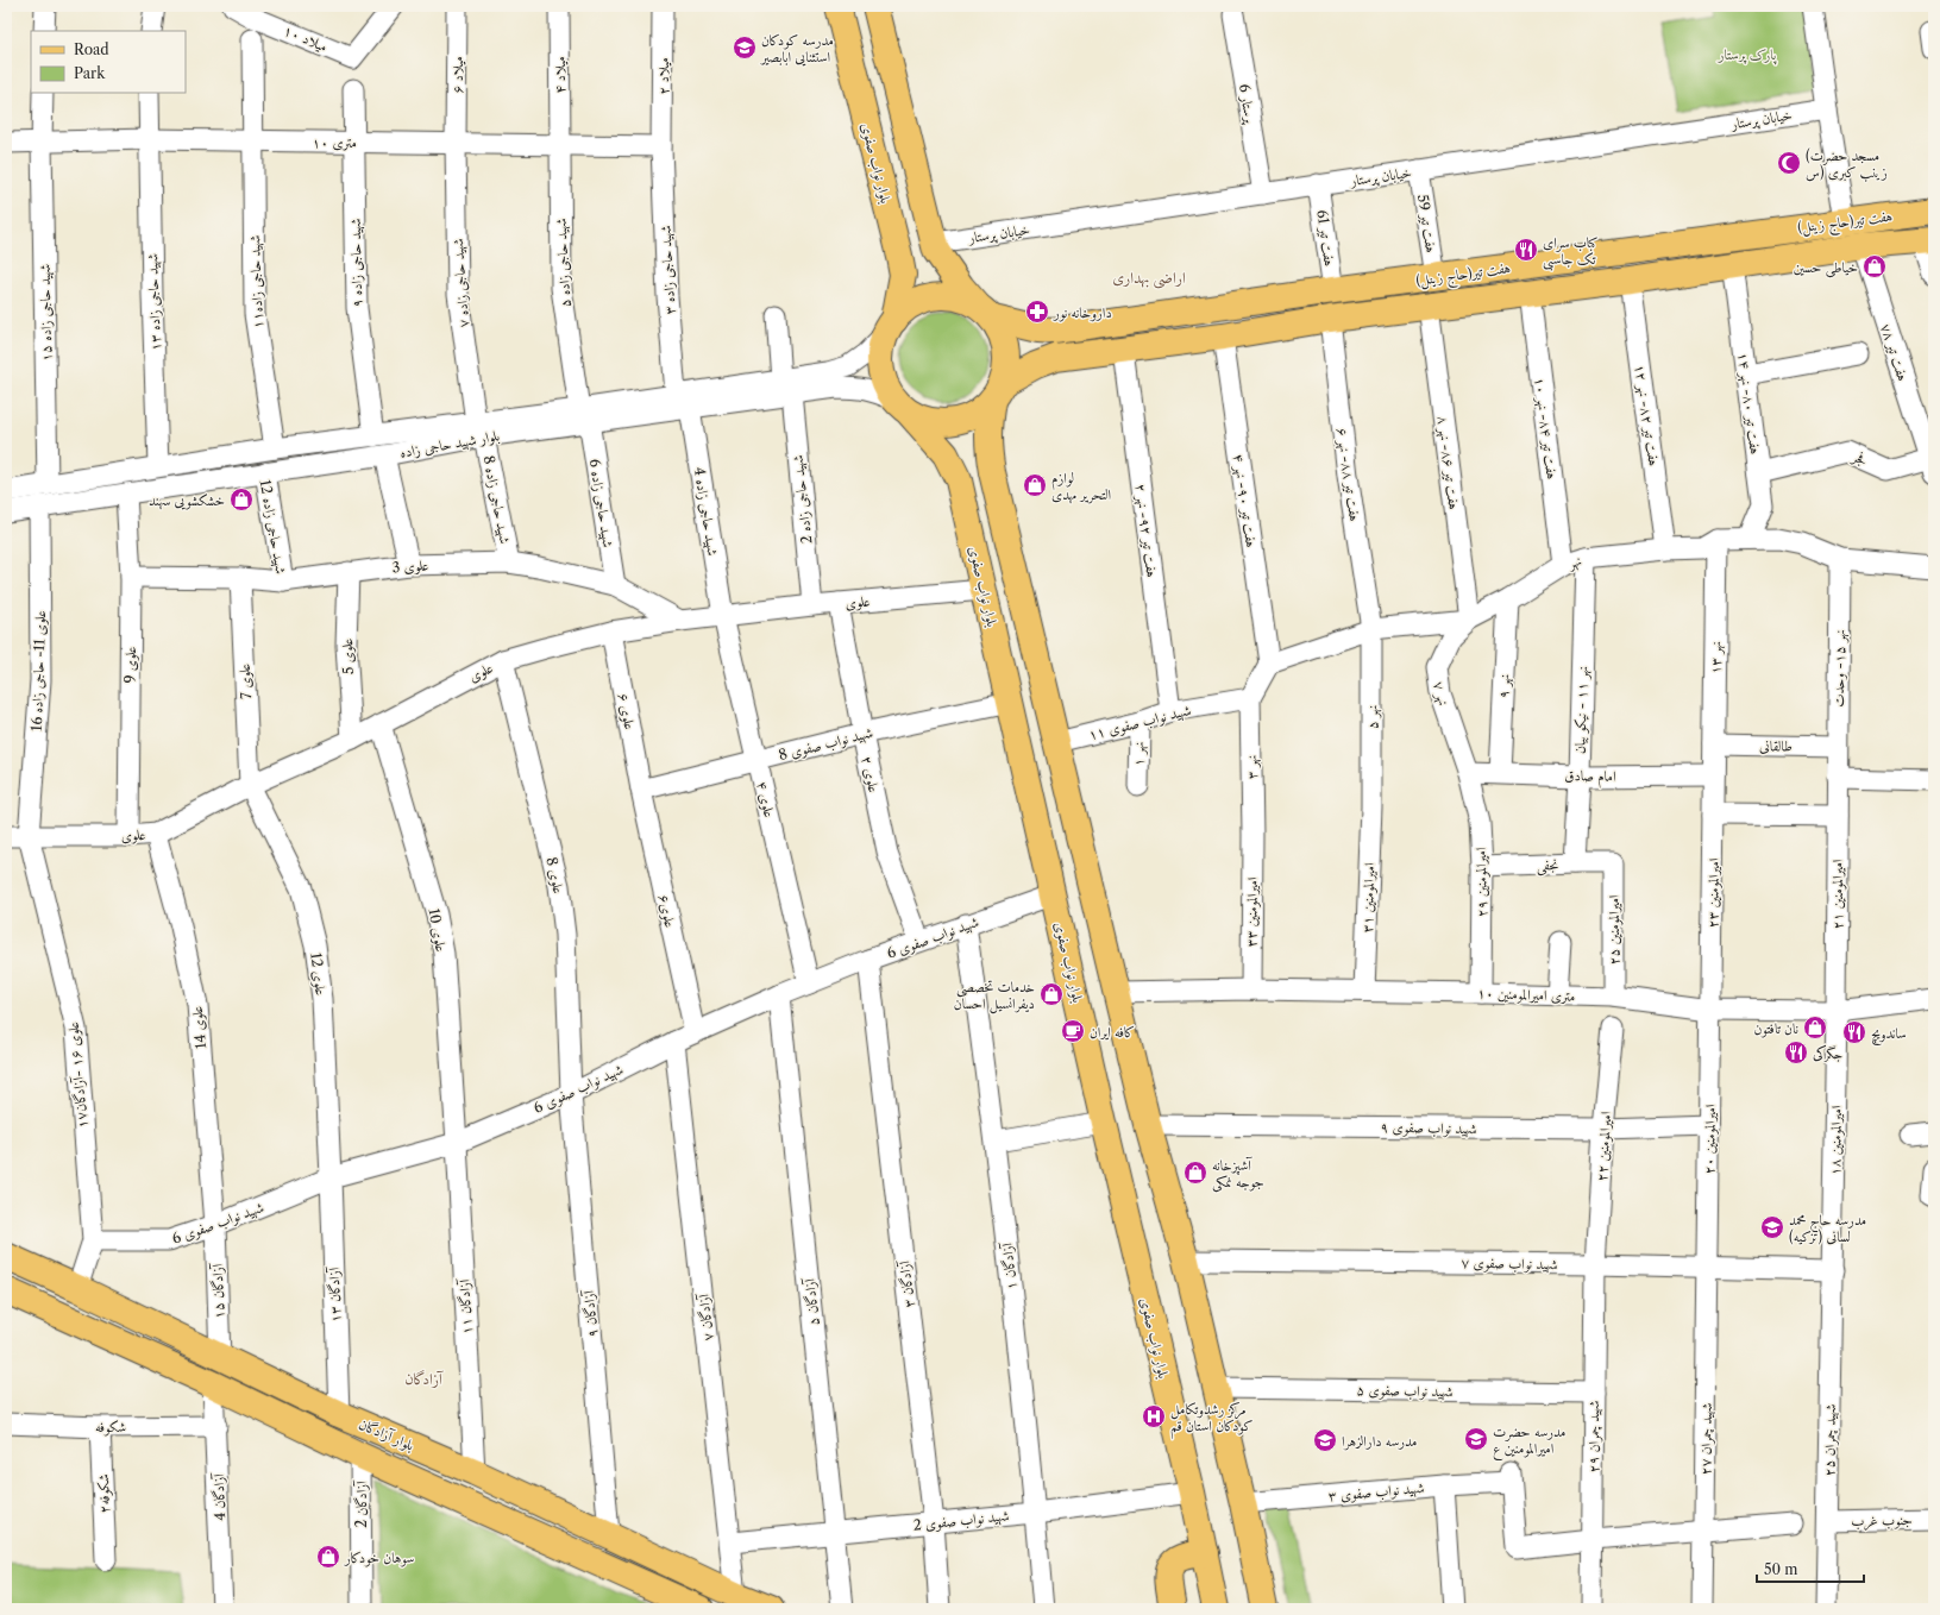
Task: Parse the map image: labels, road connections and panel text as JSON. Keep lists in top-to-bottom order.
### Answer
{
  "streets": {
    "main road": ["بلوار نواب صفوی", "هفت تیر(حاج زینل)", "بلوار آزادگان"],
    "street": [
      "میلاد ۱۰",
      "میلاد ۶",
      "میلاد ۴",
      "میلاد ۲",
      "پرستار 6",
      "خیابان پرستار",
      "۱۰ متری",
      "هفت تیر 59",
      "هفت تیر 61",
      "شهید حاجی زاده ۹",
      "شهید حاجی زاده ۵",
      "شهید حاجی زاده ۳",
      "شهید حاجی زاده۱۱",
      "شهید حاجی زاده ۷",
      "شهید حاجی زاده ۱۳",
      "شهید حاجی زاده ۱۵",
      "هفت تیر ۷۸",
      "هفت تیر ۸۰- نهر ۱۴",
      "هفت تیر ۸۲- نهر ۱۲",
      "هفت تیر ۸۴- نهر ۱۰",
      "بلوار شهید حاجی زاده",
      "فجر",
      "هفت تیر ۸۶- نهر ۸",
      "هفت تیر ۸۸- نهر ۶",
      "شهید حاجی زاده 8",
      "شهید حاجی زاده 2",
      "هفت تیر ۹۰- نهر ۴",
      "شهید حاجی زاده 6",
      "شهید حاجی زاده 4",
      "شهید حاجی زاده 12",
      "هفت تیر ۹۲- نهر ۲",
      "نهر",
      "علوی 3",
      "علوی",
      "علوی 5",
      "نهر ۱۳",
      "علوی 9",
      "نهر ۱۵- وحدت",
      "علوی 11- حاجی زاده 16",
      "علوی 7",
      "نهر ۹",
      "نهر ۷",
      "نهر ۱۱ - نیکو بیان",
      "علوی ۶",
      "نهر ۵",
      "شهید نواب صفوی ۱۱",
      "شهید نواب صفوی 8",
      "طالقانی",
      "نهر ۱",
      "نهر ۳",
      "علوی ۲",
      "امام صادق",
      "علوی ۴",
      "نجفی",
      "علوی 8",
      "امیرالمومنین ۲۹",
      "امیرالمومنین ۲۳",
      "امیرالمومنین ۲۱",
      "امیرالمومنین ۳۱",
      "علوی۶",
      "امیرالمومنین ۳۳",
      "علوی 10",
      "امیرالمومنین ۲۵",
      "شهید نواب صفوی 6",
      "علوی 12",
      "۱۰ متری امیرالمومنین",
      "علوی 14",
      "علوی ۱۶ -آزادگان۱۷",
      "شهید نواب صفوی ۹",
      "امیرالمومنین ۲۰",
      "امیرالمومنین ۱۸",
      "امیرالمومنین ۲۲",
      "شهید نواب صفوی ۷",
      "آزادگان ۱",
      "آزادگان ۳",
      "آزادگان ۱۵",
      "آزادگان ۱۳",
      "آزادگان ۵",
      "آزادگان ۱۱",
      "آزادگان ۹",
      "آزادگان ۷",
      "شهید نواب صفوی ۵",
      "شکوفه",
      "شهید چمران ۲۹",
      "شهید چمران ۲۷",
      "شهید چمران ۲۵",
      "شهید نواب صفوی ۳",
      "شکوفه۲",
      "آزادگان 4",
      "آزادگان 2",
      "شهید نواب صفوی 2",
      "جنوب غرب"
    ]
  },
  "crossings": [
    ["میلاد ۶", "۱۰ متری"],
    ["میلاد ۶", "شهید حاجی زاده ۷"],
    ["میلاد ۴", "۱۰ متری"],
    ["میلاد ۴", "شهید حاجی زاده ۵"],
    ["میلاد ۲", "۱۰ متری"],
    ["میلاد ۲", "شهید حاجی زاده ۳"],
    ["پرستار 6", "خیابان پرستار"],
    ["خیابان پرستار", "هفت تیر 59"],
    ["خیابان پرستار", "هفت تیر 61"],
    ["۱۰ متری", "شهید حاجی زاده ۹"],
    ["۱۰ متری", "شهید حاجی زاده ۵"],
    ["۱۰ متری", "شهید حاجی زاده ۳"],
    ["۱۰ متری", "شهید حاجی زاده۱۱"],
    ["۱۰ متری", "شهید حاجی زاده ۷"],
    ["۱۰ متری", "شهید حاجی زاده ۱۳"],
    ["۱۰ متری", "شهید حاجی زاده ۱۵"],
    ["بلوار نواب صفوی", "هفت تیر(حاج زینل)"],
    ["بلوار نواب صفوی", "بلوار شهید حاجی زاده"],
    ["بلوار نواب صفوی", "علوی"],
    ["بلوار نواب صفوی", "شهید نواب صفوی 8"],
    ["بلوار نواب صفوی", "شهید نواب صفوی 6"],
    ["بلوار نواب صفوی", "شهید نواب صفوی 2"],
    ["هفت تیر(حاج زینل)", "هفت تیر 59"],
    ["هفت تیر(حاج زینل)", "هفت تیر 61"],
    ["هفت تیر(حاج زینل)", "هفت تیر ۷۸"],
    ["هفت تیر(حاج زینل)", "هفت تیر ۸۰- نهر ۱۴"],
    ["هفت تیر(حاج زینل)", "هفت تیر ۸۲- نهر ۱۲"],
    ["هفت تیر(حاج زینل)", "هفت تیر ۸۴- نهر ۱۰"],
    ["هفت تیر(حاج زینل)", "بلوار شهید حاجی زاده"],
    ["هفت تیر(حاج زینل)", "هفت تیر ۸۶- نهر ۸"],
    ["هفت تیر(حاج زینل)", "هفت تیر ۸۸- نهر ۶"],
    ["هفت تیر(حاج زینل)", "هفت تیر ۹۰- نهر ۴"],
    ["هفت تیر(حاج زینل)", "هفت تیر ۹۲- نهر ۲"],
    ["شهید حاجی زاده ۹", "بلوار شهید حاجی زاده"],
    ["شهید حاجی زاده ۵", "بلوار شهید حاجی زاده"],
    ["شهید حاجی زاده ۵", "شهید حاجی زاده 6"],
    ["شهید حاجی زاده ۳", "بلوار شهید حاجی زاده"],
    ["شهید حاجی زاده ۳", "شهید حاجی زاده 4"],
    ["شهید حاجی زاده۱۱", "بلوار شهید حاجی زاده"],
    ["شهید حاجی زاده ۷", "بلوار شهید حاجی زاده"],
    ["شهید حاجی زاده ۷", "شهید حاجی زاده 8"],
    ["شهید حاجی زاده ۱۳", "بلوار شهید حاجی زاده"],
    ["شهید حاجی زاده ۱۵", "بلوار شهید حاجی زاده"],
    ["هفت تیر ۷۸", "فجر"],
    ["هفت تیر ۸۰- نهر ۱۴", "فجر"],
    ["هفت تیر ۸۰- نهر ۱۴", "نهر"],
    ["هفت تیر ۸۲- نهر ۱۲", "نهر"],
    ["هفت تیر ۸۴- نهر ۱۰", "نهر"],
    ["بلوار شهید حاجی زاده", "شهید حاجی زاده 8"],
    ["بلوار شهید حاجی زاده", "شهید حاجی زاده 2"],
    ["بلوار شهید حاجی زاده", "شهید حاجی زاده 6"],
    ["بلوار شهید حاجی زاده", "شهید حاجی زاده 4"],
    ["بلوار شهید حاجی زاده", "شهید حاجی زاده 12"],
    ["بلوار شهید حاجی زاده", "علوی 9"],
    ["بلوار شهید حاجی زاده", "علوی 11- حاجی زاده 16"],
    ["هفت تیر ۸۶- نهر ۸", "نهر"],
    ["هفت تیر ۸۶- نهر ۸", "نهر ۷"],
    ["هفت تیر ۸۸- نهر ۶", "نهر"],
    ["هفت تیر ۸۸- نهر ۶", "نهر ۵"],
    ["شهید حاجی زاده 8", "علوی 3"],
    ["شهید حاجی زاده 2", "علوی"],
    ["هفت تیر ۹۰- نهر ۴", "نهر"],
    ["شهید حاجی زاده 6", "علوی 3"],
    ["شهید حاجی زاده 4", "علوی"],
    ["شهید حاجی زاده 4", "علوی ۴"],
    ["شهید حاجی زاده 12", "علوی 3"],
    ["هفت تیر ۹۲- نهر ۲", "شهید نواب صفوی ۱۱"],
    ["نهر", "نهر ۱۳"],
    ["نهر", "نهر ۱۵- وحدت"],
    ["نهر", "نهر ۹"],
    ["نهر", "نهر ۷"],
    ["نهر", "نهر ۱۱ - نیکو بیان"],
    ["نهر", "نهر ۵"],
    ["علوی 3", "علوی"],
    ["علوی 3", "علوی 5"],
    ["علوی 3", "علوی 9"],
    ["علوی 3", "علوی 7"],
    ["علوی", "علوی 5"],
    ["علوی", "علوی 9"],
    ["علوی", "علوی 11- حاجی زاده 16"],
    ["علوی", "علوی 7"],
    ["علوی", "علوی ۶"],
    ["علوی", "علوی ۲"],
    ["علوی", "علوی ۴"],
    ["علوی", "علوی 8"],
    ["علوی", "علوی 10"],
    ["علوی", "علوی 12"],
    ["علوی", "علوی 14"],
    ["علوی", "علوی ۱۶ -آزادگان۱۷"],
    ["نهر ۱۳", "طالقانی"],
    ["نهر ۱۳", "امام صادق"],
    ["نهر ۱۳", "امیرالمومنین ۲۳"],
    ["نهر ۱۵- وحدت", "طالقانی"],
    ["نهر ۱۵- وحدت", "امیرالمومنین ۲۱"],
    ["علوی 11- حاجی زاده 16", "علوی ۱۶ -آزادگان۱۷"],
    ["علوی 7", "علوی 12"],
    ["نهر ۹", "امام صادق"],
    ["نهر ۷", "امام صادق"],
    ["نهر ۷", "امیرالمومنین ۲۹"],
    ["نهر ۱۱ - نیکو بیان", "امام صادق"],
    ["نهر ۱۱ - نیکو بیان", "نجفی"],
    ["علوی ۶", "شهید نواب صفوی 8"],
    ["علوی ۶", "علوی۶"],
    ["نهر ۵", "امیرالمومنین ۳۱"],
    ["شهید نواب صفوی ۱۱", "نهر ۱"],
    ["شهید نواب صفوی ۱۱", "نهر ۳"],
    ["شهید نواب صفوی 8", "علوی ۲"],
    ["شهید نواب صفوی 8", "علوی ۴"],
    ["شهید نواب صفوی 8", "علوی۶"],
    ["نهر ۳", "امیرالمومنین ۳۳"],
    ["علوی ۲", "شهید نواب صفوی 6"],
    ["امام صادق", "امیرالمومنین ۲۹"],
    ["امام صادق", "امیرالمومنین ۲۳"],
    ["علوی ۴", "شهید نواب صفوی 6"],
    ["نجفی", "امیرالمومنین ۲۹"],
    ["نجفی", "امیرالمومنین ۲۵"],
    ["علوی 8", "شهید نواب صفوی 6"],
    ["علوی 8", "آزادگان ۹"],
    ["امیرالمومنین ۲۹", "۱۰ متری امیرالمومنین"],
    ["امیرالمومنین ۲۳", "۱۰ متری امیرالمومنین"],
    ["امیرالمومنین ۲۳", "امیرالمومنین ۲۰"],
    ["امیرالمومنین ۲۱", "۱۰ متری امیرالمومنین"],
    ["امیرالمومنین ۲۱", "امیرالمومنین ۱۸"],
    ["امیرالمومنین ۳۱", "۱۰ متری امیرالمومنین"],
    ["علوی۶", "شهید نواب صفوی 6"],
    ["امیرالمومنین ۳۳", "۱۰ متری امیرالمومنین"],
    ["علوی 10", "شهید نواب صفوی 6"],
    ["علوی 10", "آزادگان ۱۱"],
    ["امیرالمومنین ۲۵", "۱۰ متری امیرالمومنین"],
    ["شهید نواب صفوی 6", "علوی 12"],
    ["شهید نواب صفوی 6", "علوی 14"],
    ["شهید نواب صفوی 6", "علوی ۱۶ -آزادگان۱۷"],
    ["شهید نواب صفوی 6", "آزادگان ۱"],
    ["شهید نواب صفوی 6", "آزادگان ۳"],
    ["شهید نواب صفوی 6", "آزادگان ۱۵"],
    ["شهید نواب صفوی 6", "آزادگان ۱۳"],
    ["شهید نواب صفوی 6", "آزادگان ۵"],
    ["شهید نواب صفوی 6", "آزادگان ۱۱"],
    ["شهید نواب صفوی 6", "آزادگان ۹"],
    ["شهید نواب صفوی 6", "آزادگان ۷"],
    ["علوی 12", "آزادگان ۱۳"],
    ["۱۰ متری امیرالمومنین", "امیرالمومنین ۲۰"],
    ["۱۰ متری امیرالمومنین", "امیرالمومنین ۱۸"],
    ["علوی 14", "آزادگان ۱۵"],
    ["علوی ۱۶ -آزادگان۱۷", "بلوار آزادگان"],
    ["شهید نواب صفوی ۹", "امیرالمومنین ۲۰"],
    ["شهید نواب صفوی ۹", "امیرالمومنین ۲۲"],
    ["امیرالمومنین ۲۰", "شهید نواب صفوی ۷"],
    ["امیرالمومنین ۲۰", "شهید چمران ۲۷"],
    ["امیرالمومنین ۱۸", "شهید نواب صفوی ۷"],
    ["امیرالمومنین ۱۸", "شهید چمران ۲۵"],
    ["امیرالمومنین ۲۲", "شهید نواب صفوی ۷"],
    ["امیرالمومنین ۲۲", "شهید چمران ۲۹"],
    ["شهید نواب صفوی ۷", "شهید چمران ۲۹"],
    ["شهید نواب صفوی ۷", "شهید چمران ۲۷"],
    ["شهید نواب صفوی ۷", "شهید چمران ۲۵"],
    ["آزادگان ۱", "شهید نواب صفوی 2"],
    ["آزادگان ۳", "شهید نواب صفوی 2"],
    ["آزادگان ۱۵", "بلوار آزادگان"],
    ["آزادگان ۱۳", "بلوار آزادگان"],
    ["آزادگان ۵", "شهید نواب صفوی 2"],
    ["آزادگان ۱۱", "بلوار آزادگان"],
    ["آزادگان ۹", "بلوار آزادگان"],
    ["آزادگان ۷", "بلوار آزادگان"],
    ["آزادگان ۷", "شهید نواب صفوی 2"],
    ["شهید نواب صفوی ۵", "شهید چمران ۲۹"],
    ["شکوفه", "شکوفه۲"],
    ["شکوفه", "آزادگان 4"],
    ["بلوار آزادگان", "آزادگان 4"],
    ["بلوار آزادگان", "آزادگان 2"],
    ["شهید چمران ۲۹", "شهید نواب صفوی ۳"],
    ["شهید چمران ۲۵", "جنوب غرب"]
  ],
  "districts": ["اراضی بهداری", "آزادگان"],
  "parks": ["پارک پرستار"],
  "places": {
    "school or university": [
      "مدرسه کودکان استثنایی ابابصیر",
      "مدرسه حاج محمد لسانی (تزکیه)",
      "مدرسه حضرت امیرالمومنین ع",
      "مدرسه دارالزهرا"
    ],
    "mosque": ["(مسجد حضرت زینب کبری (س"],
    "restaurant": ["کباب سرای تک جاسبی", "ساندویچ", "جگرکی"],
    "shop": [
      "خیاطی حسین",
      "لوازم التحریر مهدی",
      "خشکشویی سهند",
      "خدمات تخصصی دیفرانسیل احسان",
      "نان تافتون",
      "آشپزخانه جوجه نمکی",
      "سوهان خودکار"
    ],
    "pharmacy": ["داروخانه نور"],
    "cafe": ["کافه ایران"],
    "hospital": ["مرکز رشدوتکامل کودکان استان قم"]
  },
  "legend": ["Road", "Park"],
  "scale_bar": "50 m"
}
